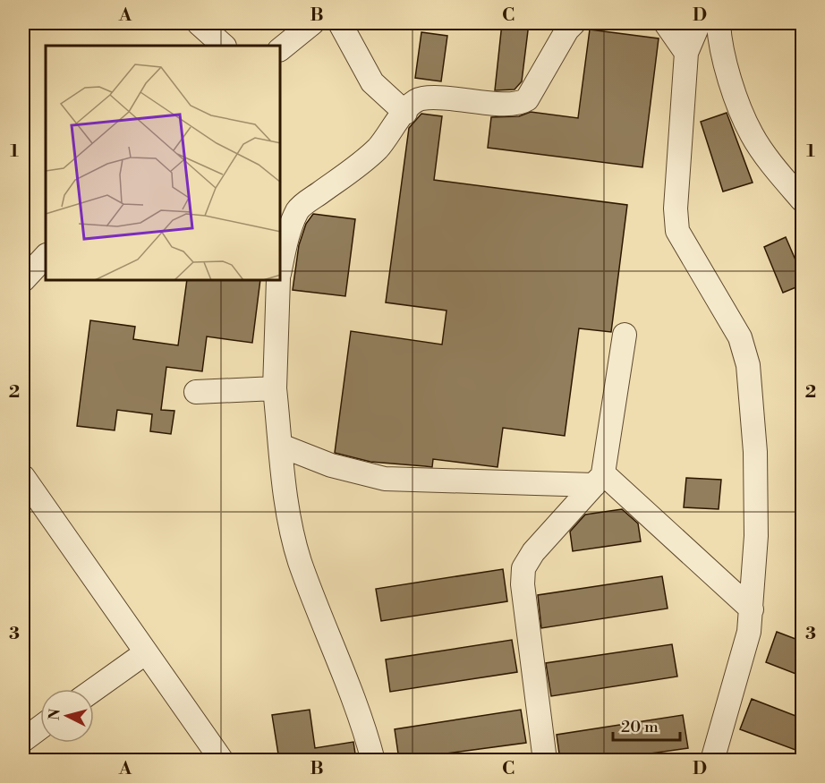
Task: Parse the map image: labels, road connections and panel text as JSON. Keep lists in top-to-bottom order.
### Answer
{
  "scale_bar": "20 m",
  "north": "left",
  "grid": {
    "columns": [
      "A",
      "B",
      "C",
      "D"
    ],
    "rows": ["1", "2", "3"]
  }
}
